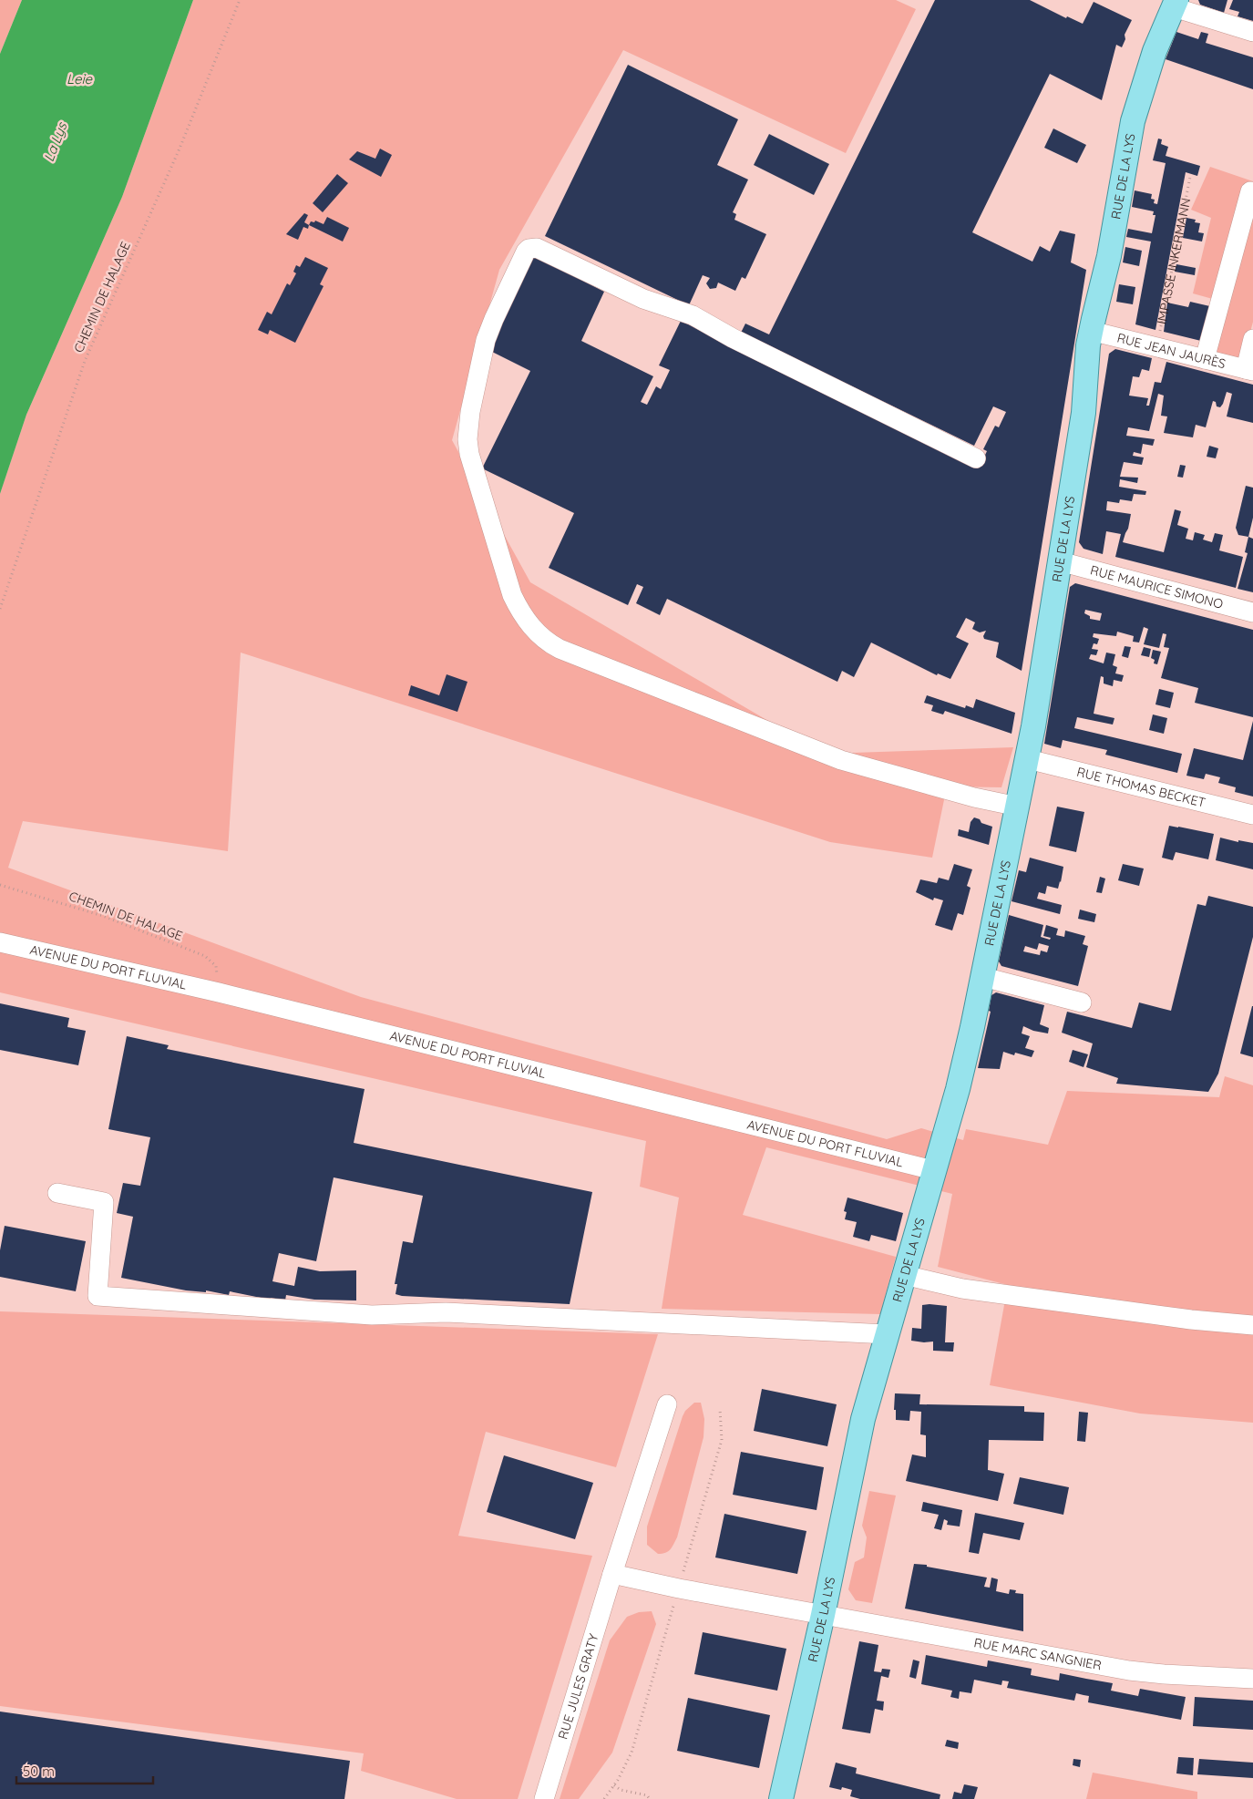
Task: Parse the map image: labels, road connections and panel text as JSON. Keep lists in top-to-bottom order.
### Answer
{
  "streets": {
    "main road": ["RUE DE LA LYS"],
    "street": [
      "RUE JEAN JAURÈS",
      "RUE MAURICE SIMONO",
      "RUE THOMAS BECKET",
      "AVENUE DU PORT FLUVIAL",
      "RUE MARC SANGNIER",
      "RUE JULES GRATY"
    ],
    "path": ["IMPASSE INKERMANN", "CHEMIN DE HALAGE"]
  },
  "crossings": [
    ["RUE DE LA LYS", "RUE JEAN JAURÈS"],
    ["RUE DE LA LYS", "RUE MAURICE SIMONO"],
    ["RUE DE LA LYS", "RUE THOMAS BECKET"],
    ["RUE DE LA LYS", "AVENUE DU PORT FLUVIAL"],
    ["RUE DE LA LYS", "RUE MARC SANGNIER"],
    ["IMPASSE INKERMANN", "RUE JEAN JAURÈS"],
    ["CHEMIN DE HALAGE", "AVENUE DU PORT FLUVIAL"]
  ],
  "water": ["Leie", "La Lys"],
  "scale_bar": "50 m"
}
